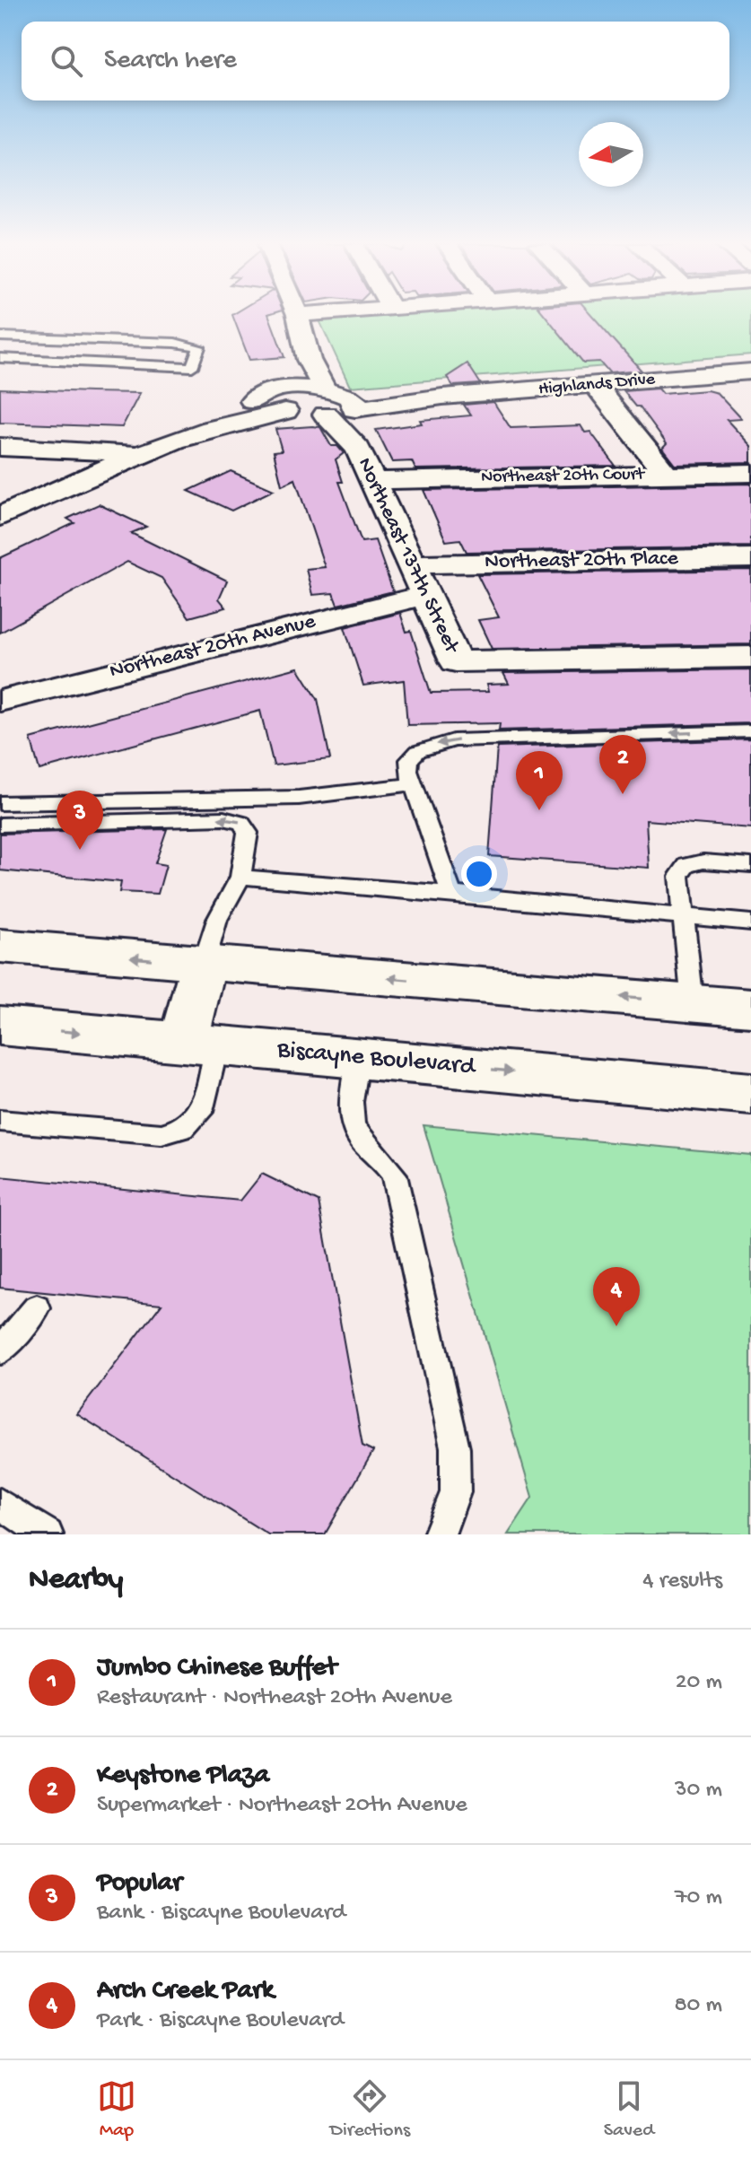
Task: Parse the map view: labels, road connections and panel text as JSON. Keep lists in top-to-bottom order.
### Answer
{
  "streets": {
    "main road": ["Biscayne Boulevard"],
    "street": [
      "Highlands Drive",
      "Northeast 20th Court",
      "Northeast 137th Street",
      "Northeast 20th Place",
      "Northeast 20th Avenue"
    ]
  },
  "crossings": [
    ["Highlands Drive", "Northeast 137th Street"],
    ["Northeast 20th Court", "Northeast 137th Street"],
    ["Northeast 137th Street", "Northeast 20th Place"],
    ["Northeast 137th Street", "Northeast 20th Avenue"]
  ],
  "north": "left",
  "page": {
    "search": "Search here",
    "pins": [
      "2",
      "1",
      "3",
      "4"
    ],
    "heading": ["Nearby", "4 results"],
    "list": [
      {
        "mark": "1",
        "name": "Jumbo Chinese Buffet",
        "note": "Restaurant · Northeast 20th Avenue",
        "value": "20 m"
      },
      {
        "mark": "2",
        "name": "Keystone Plaza",
        "note": "Supermarket · Northeast 20th Avenue",
        "value": "30 m"
      },
      {
        "mark": "3",
        "name": "Popular",
        "note": "Bank · Biscayne Boulevard",
        "value": "70 m"
      },
      {
        "mark": "4",
        "name": "Arch Creek Park",
        "note": "Park · Biscayne Boulevard",
        "value": "80 m"
      }
    ],
    "nav": ["Map", "Directions", "Saved"]
  }
}
